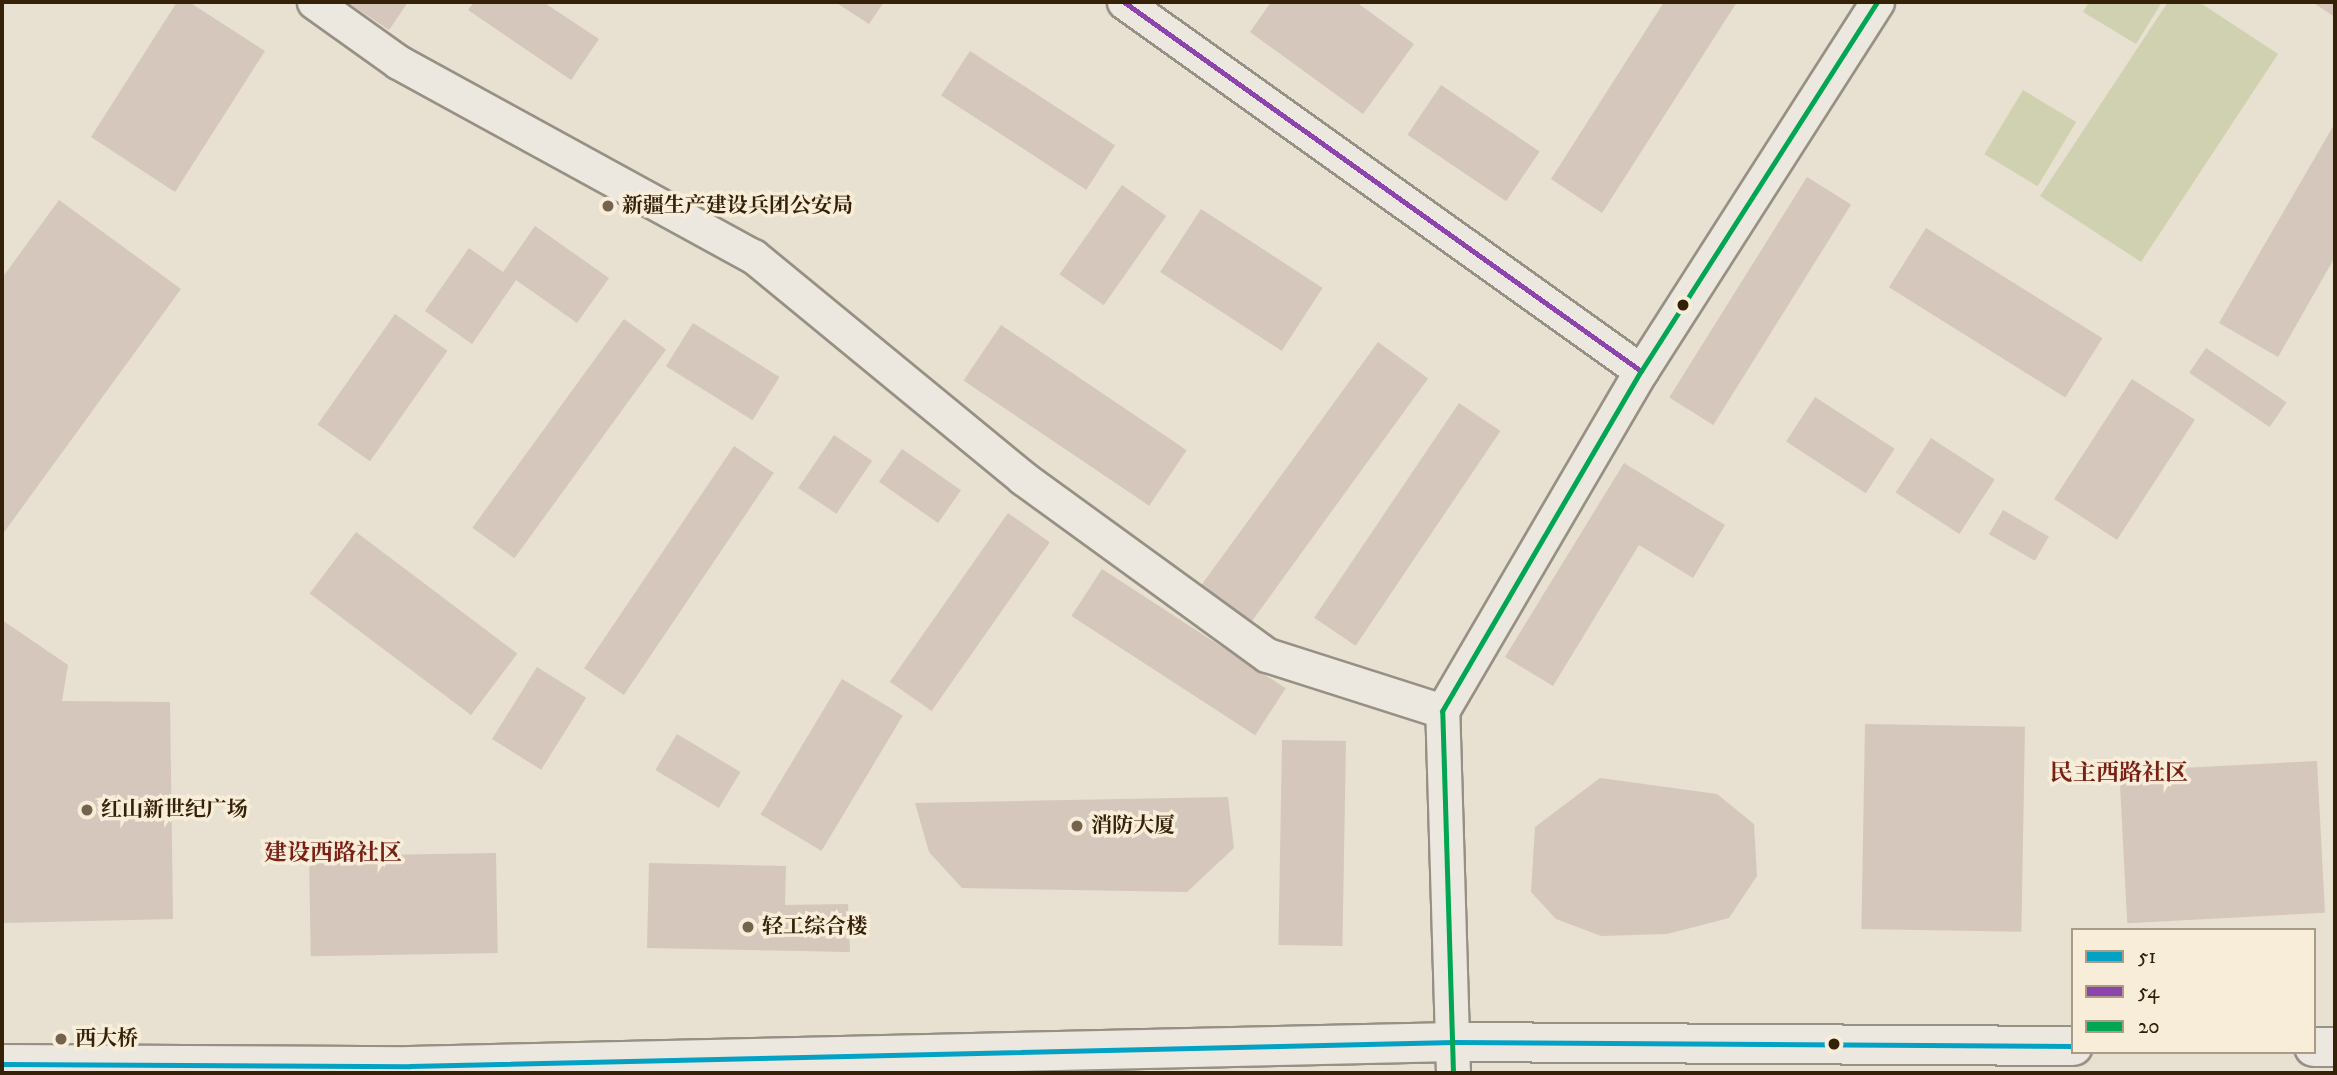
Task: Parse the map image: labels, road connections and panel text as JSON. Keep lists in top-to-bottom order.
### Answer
{
  "districts": ["民主西路社区", "建设西路社区"],
  "places": [
    "新疆生产建设兵团公安局",
    "红山新世纪广场",
    "消防大厦",
    "轻工综合楼",
    "西大桥"
  ],
  "lines": ["transit line 54", "transit line 20", "transit line 51"],
  "legend": ["51", "54", "20"]
}
